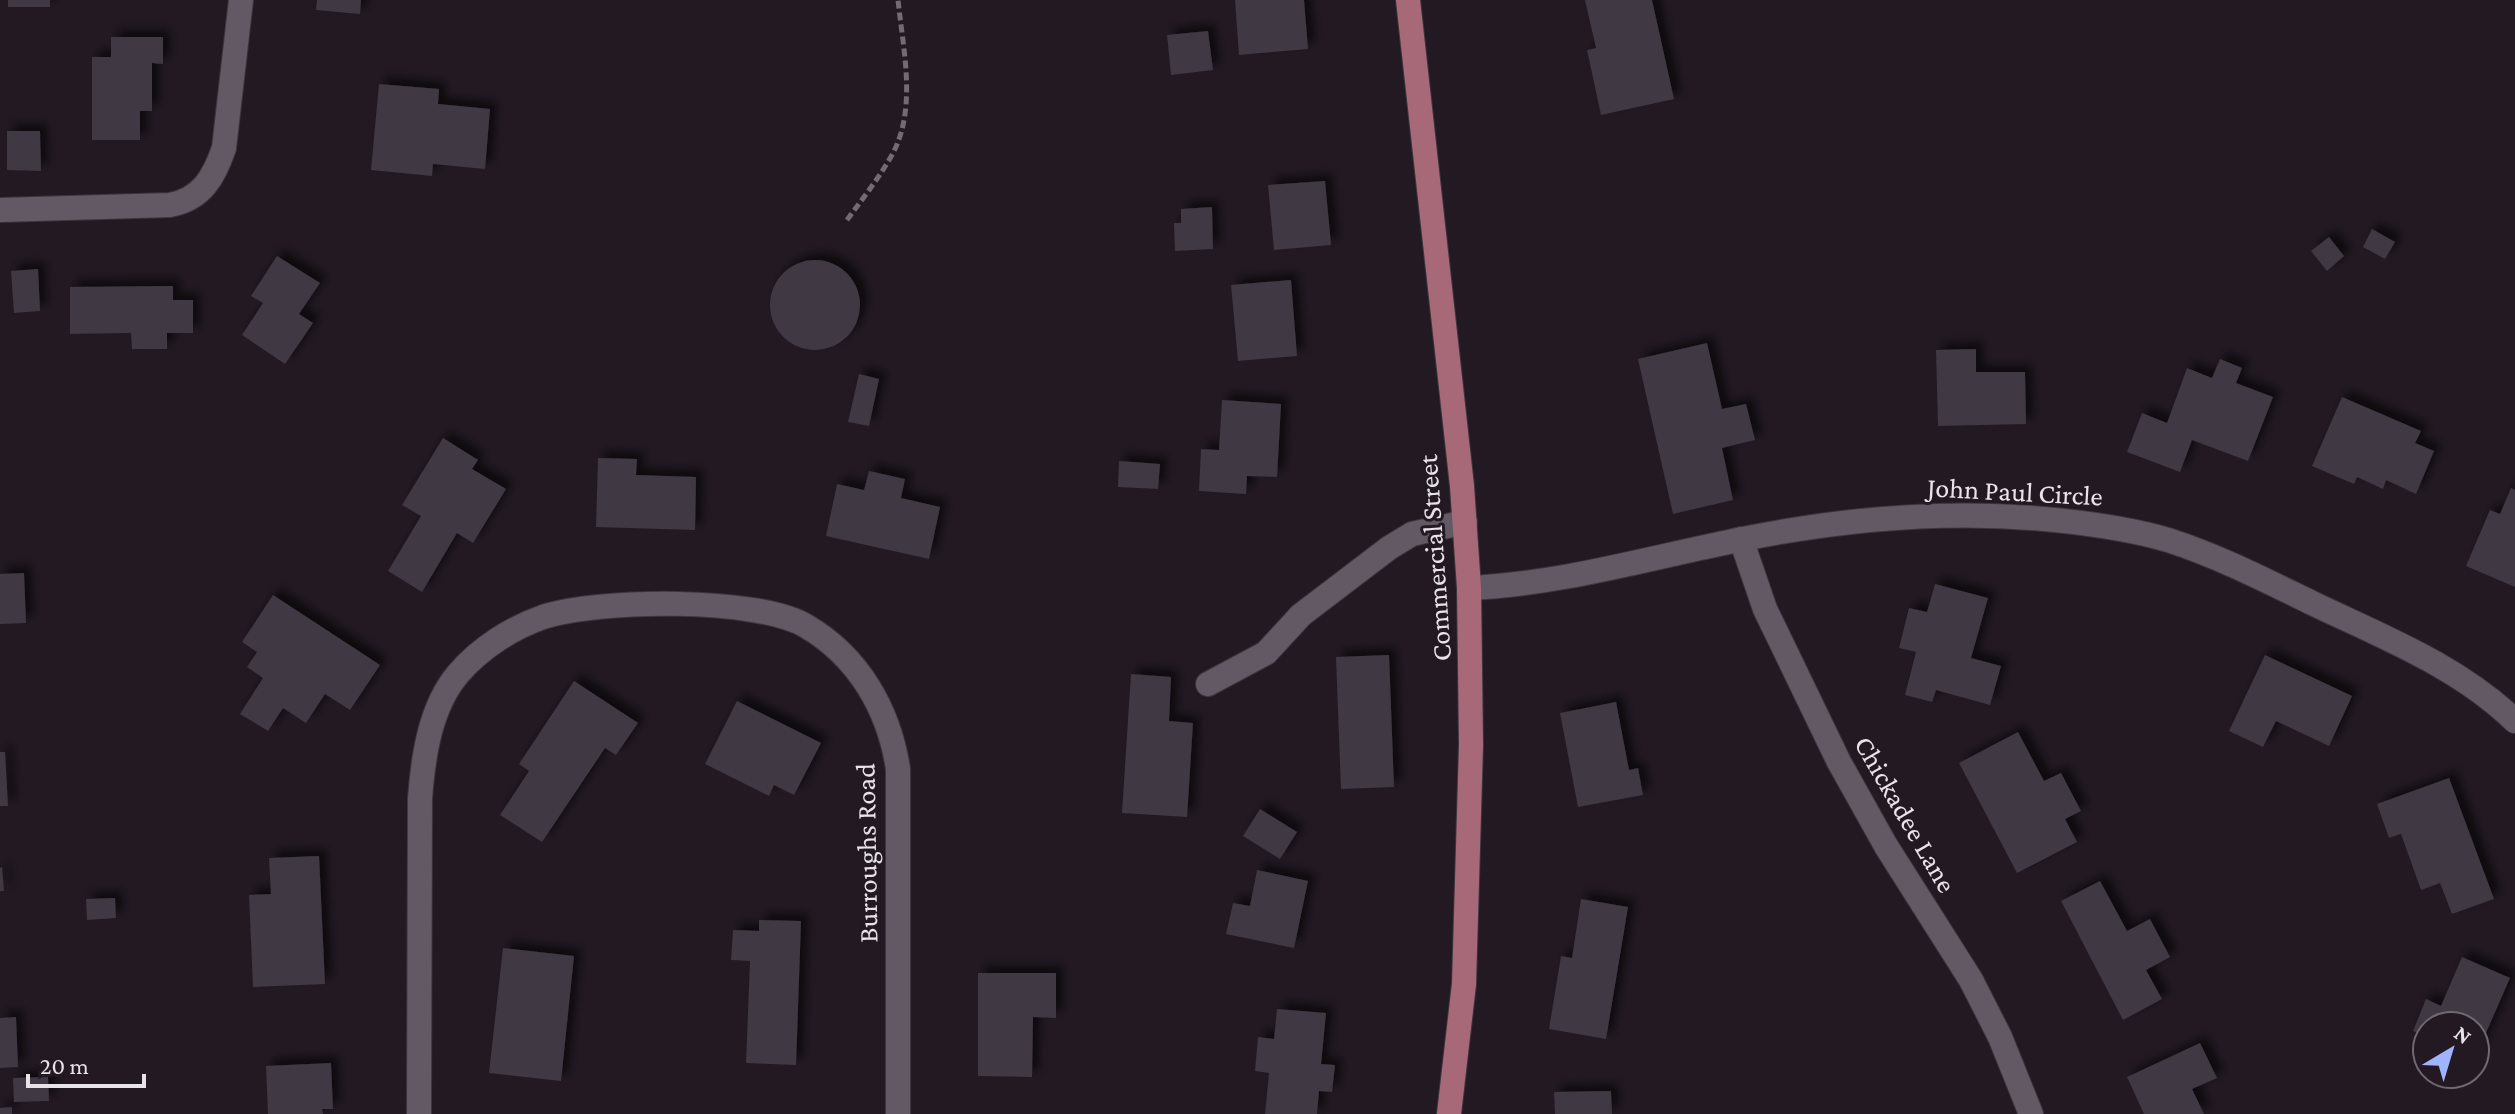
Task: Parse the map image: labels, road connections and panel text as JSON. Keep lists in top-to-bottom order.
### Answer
{
  "streets": {
    "main road": ["Commercial Street"],
    "street": ["John Paul Circle", "Chickadee Lane", "Burroughs Road"]
  },
  "crossings": [
    ["John Paul Circle", "Commercial Street"],
    ["John Paul Circle", "Chickadee Lane"]
  ],
  "scale_bar": "20 m",
  "north": "top right"
}
